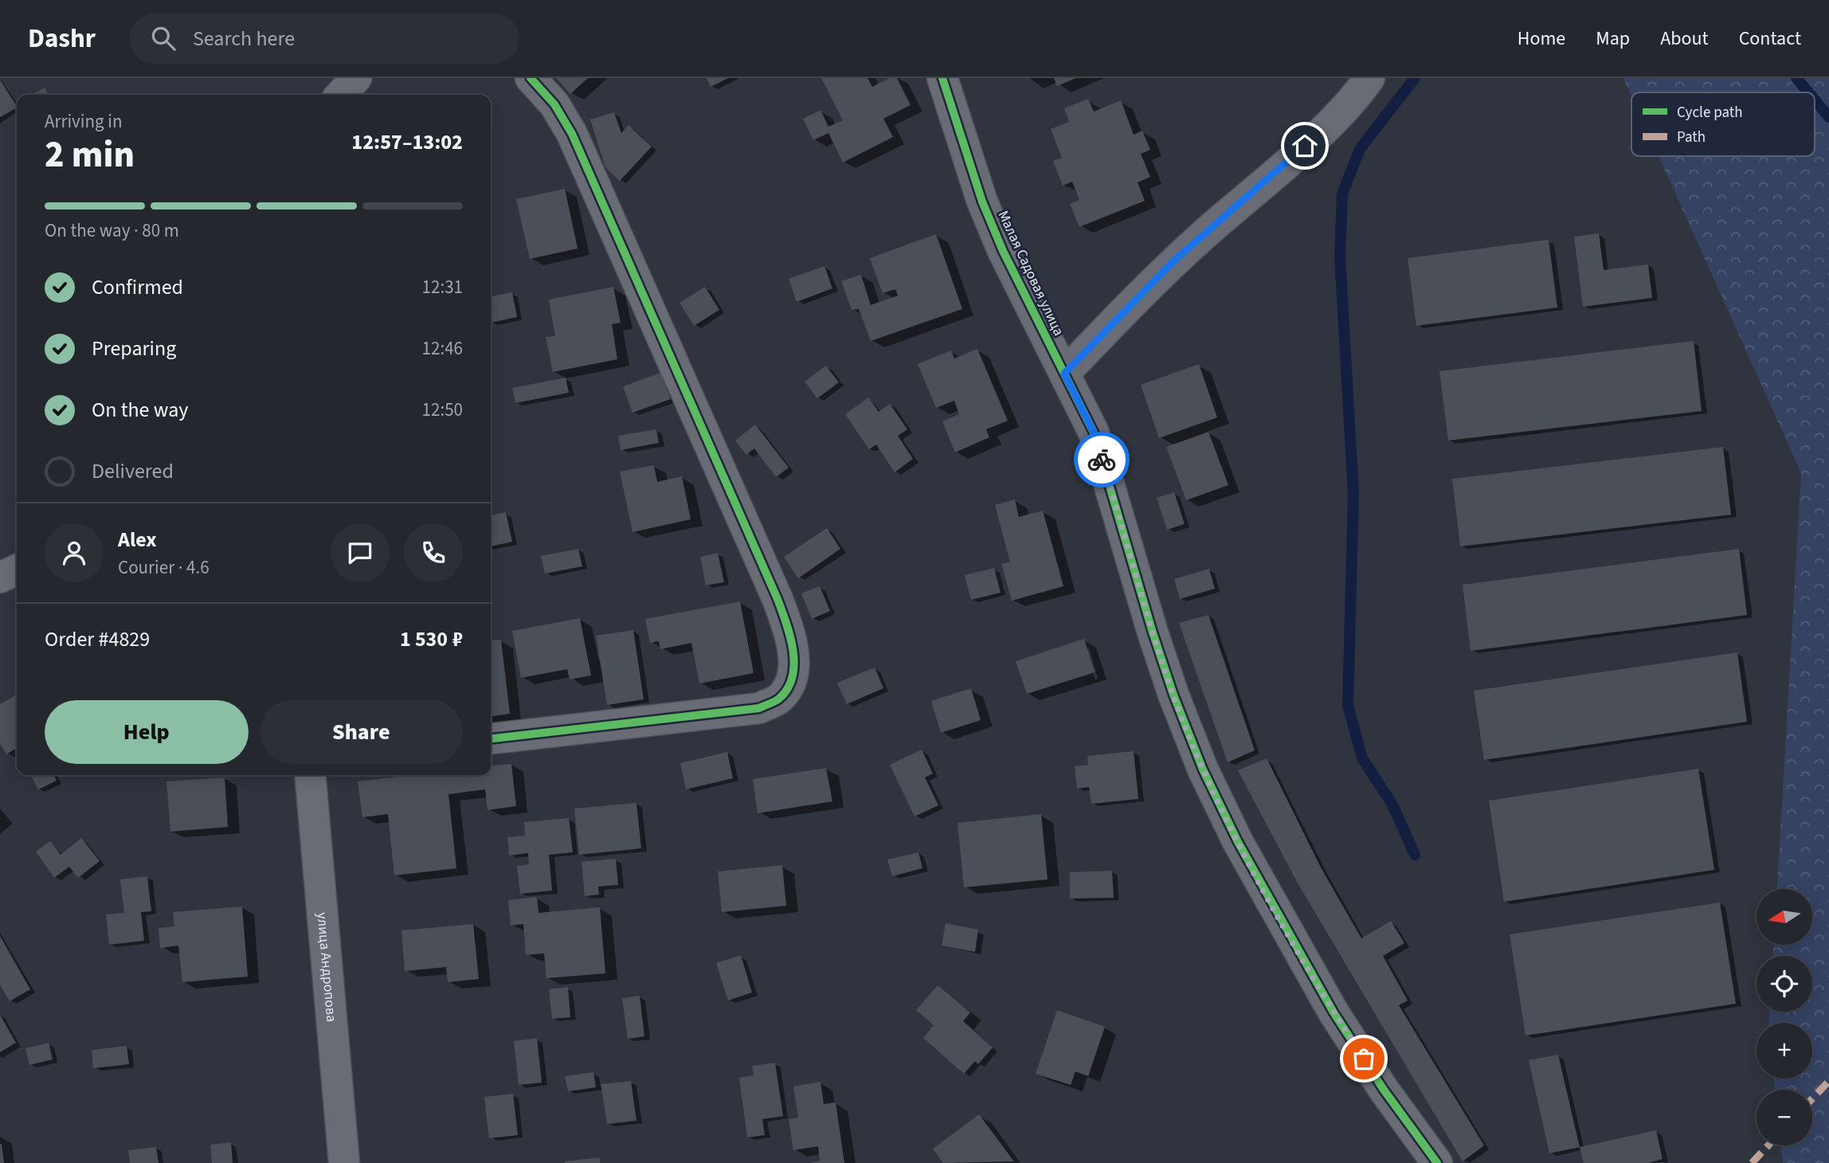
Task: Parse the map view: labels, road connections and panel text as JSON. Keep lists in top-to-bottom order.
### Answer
{
  "streets": {
    "street": ["Малая Садовая улица", "улица Андропова"]
  },
  "legend": ["Cycle path", "Path"],
  "north": "left",
  "page": {
    "header": "Dashr",
    "search": "Search here",
    "nav": [
      "Home",
      "Map",
      "About",
      "Contact"
    ],
    "heading": ["2 min", "Arriving in", "12:57–13:02"],
    "panel": [
      "Alex",
      "Courier · 4.6",
      "Order #4829",
      "1 530 ₽"
    ],
    "bar": "On the way · 80 m",
    "list": [
      ["Confirmed", "12:31"],
      ["Preparing", "12:46"],
      ["On the way", "12:50"],
      "Delivered"
    ],
    "buttons": ["Help", "Share"],
    "map_buttons": ["+", "−"]
  }
}
